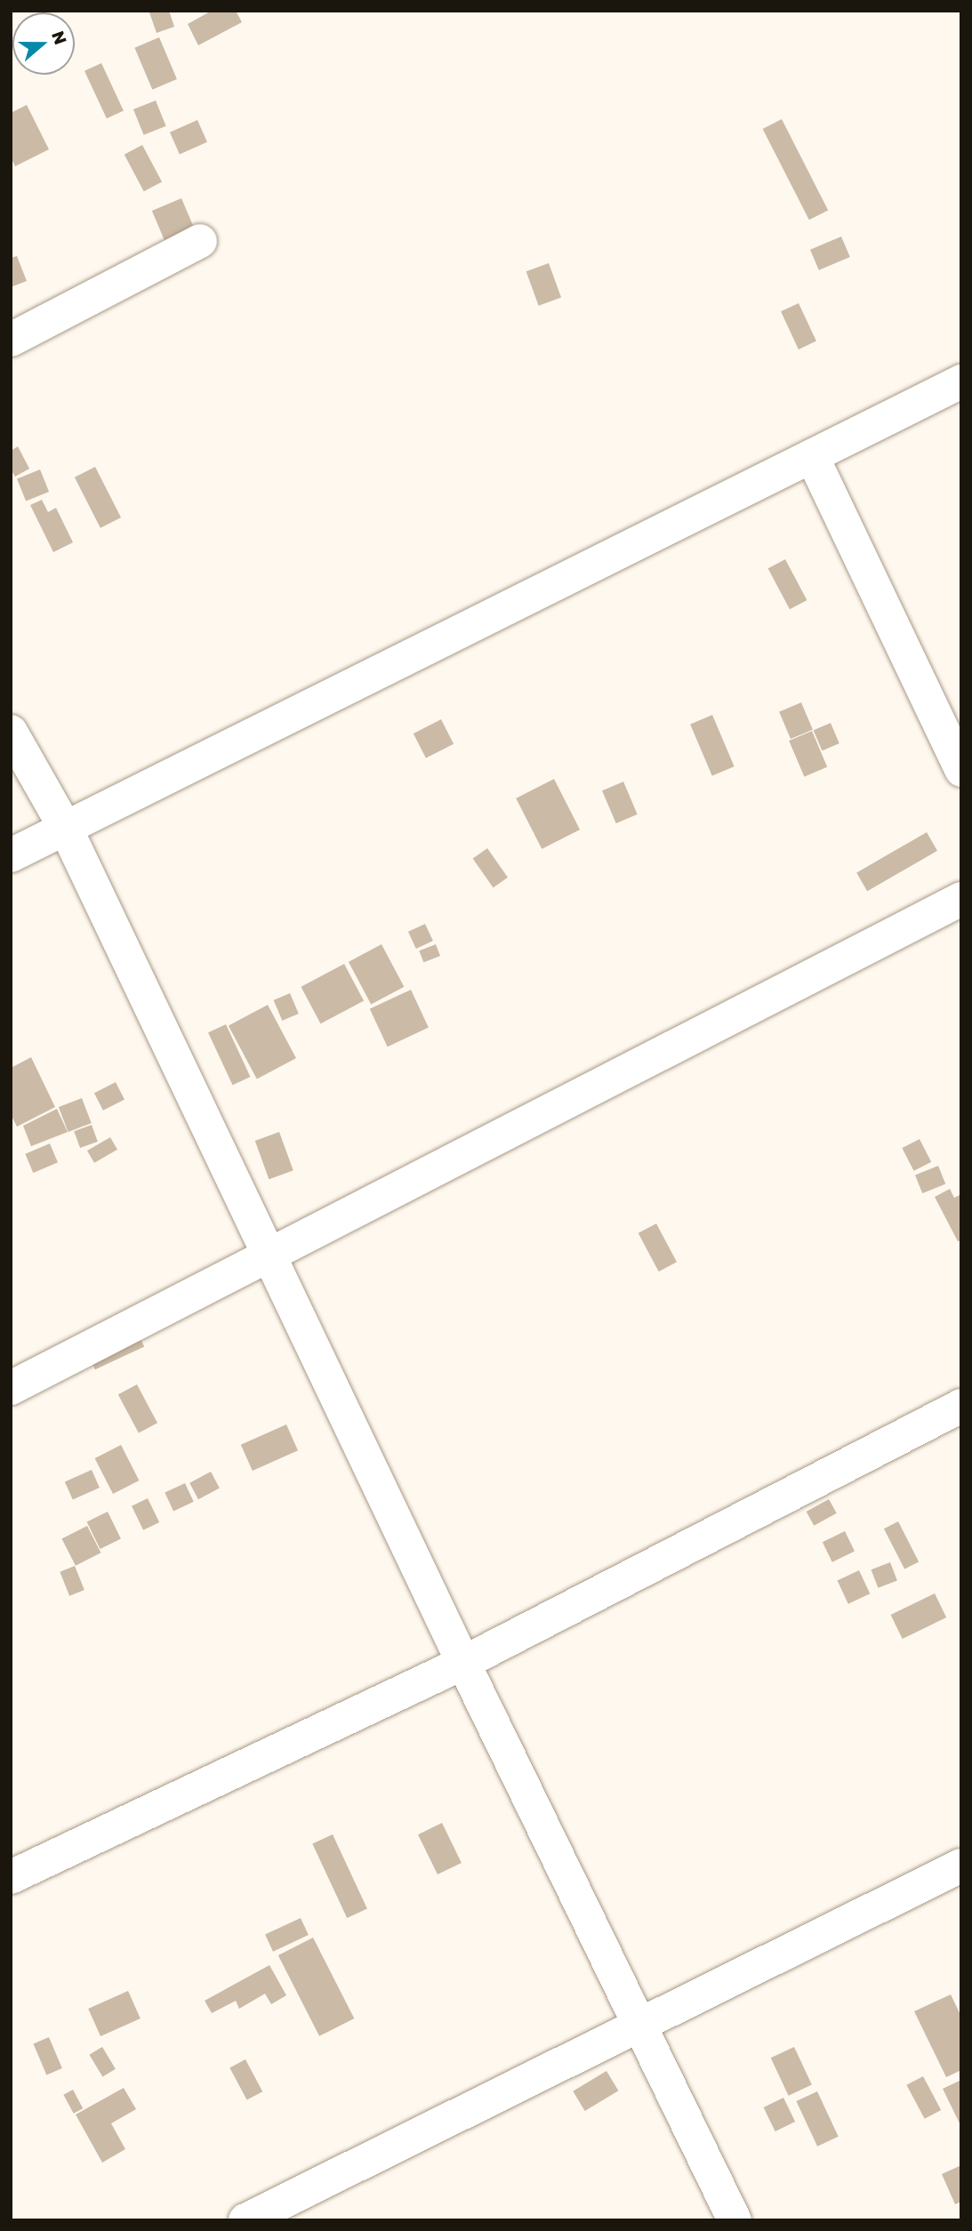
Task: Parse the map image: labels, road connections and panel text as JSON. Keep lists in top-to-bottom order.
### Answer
{
  "north": "right"
}
